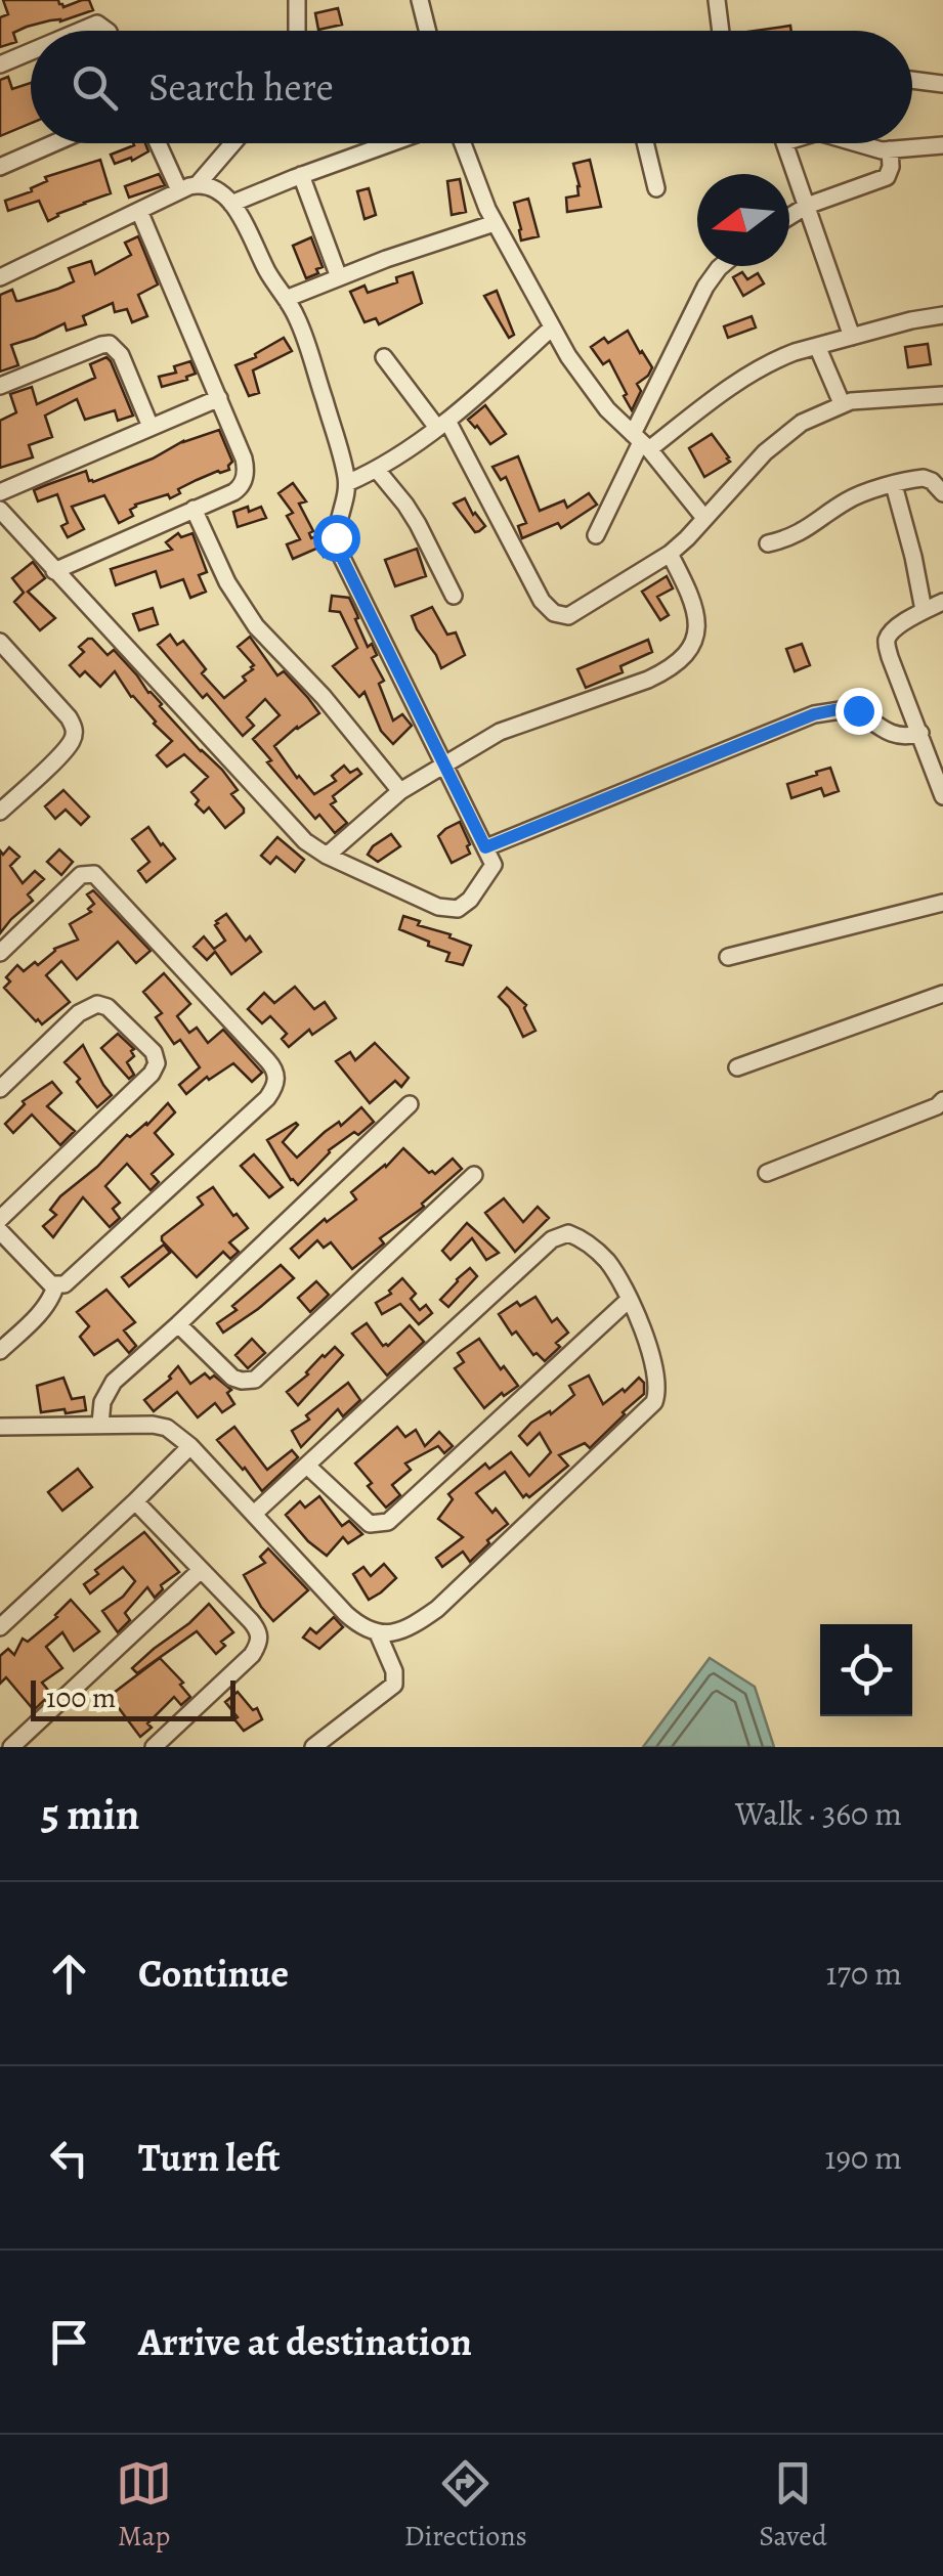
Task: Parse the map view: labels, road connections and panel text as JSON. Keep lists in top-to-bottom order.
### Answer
{
  "scale_bar": "100 m",
  "north": "left",
  "page": {
    "search": "Search here",
    "scale": "100 m",
    "heading": ["5 min", "Walk · 360 m"],
    "list": [
      ["Continue", "170 m"],
      ["Turn left", "190 m"],
      "Arrive at destination"
    ],
    "nav": ["Map", "Directions", "Saved"]
  }
}
